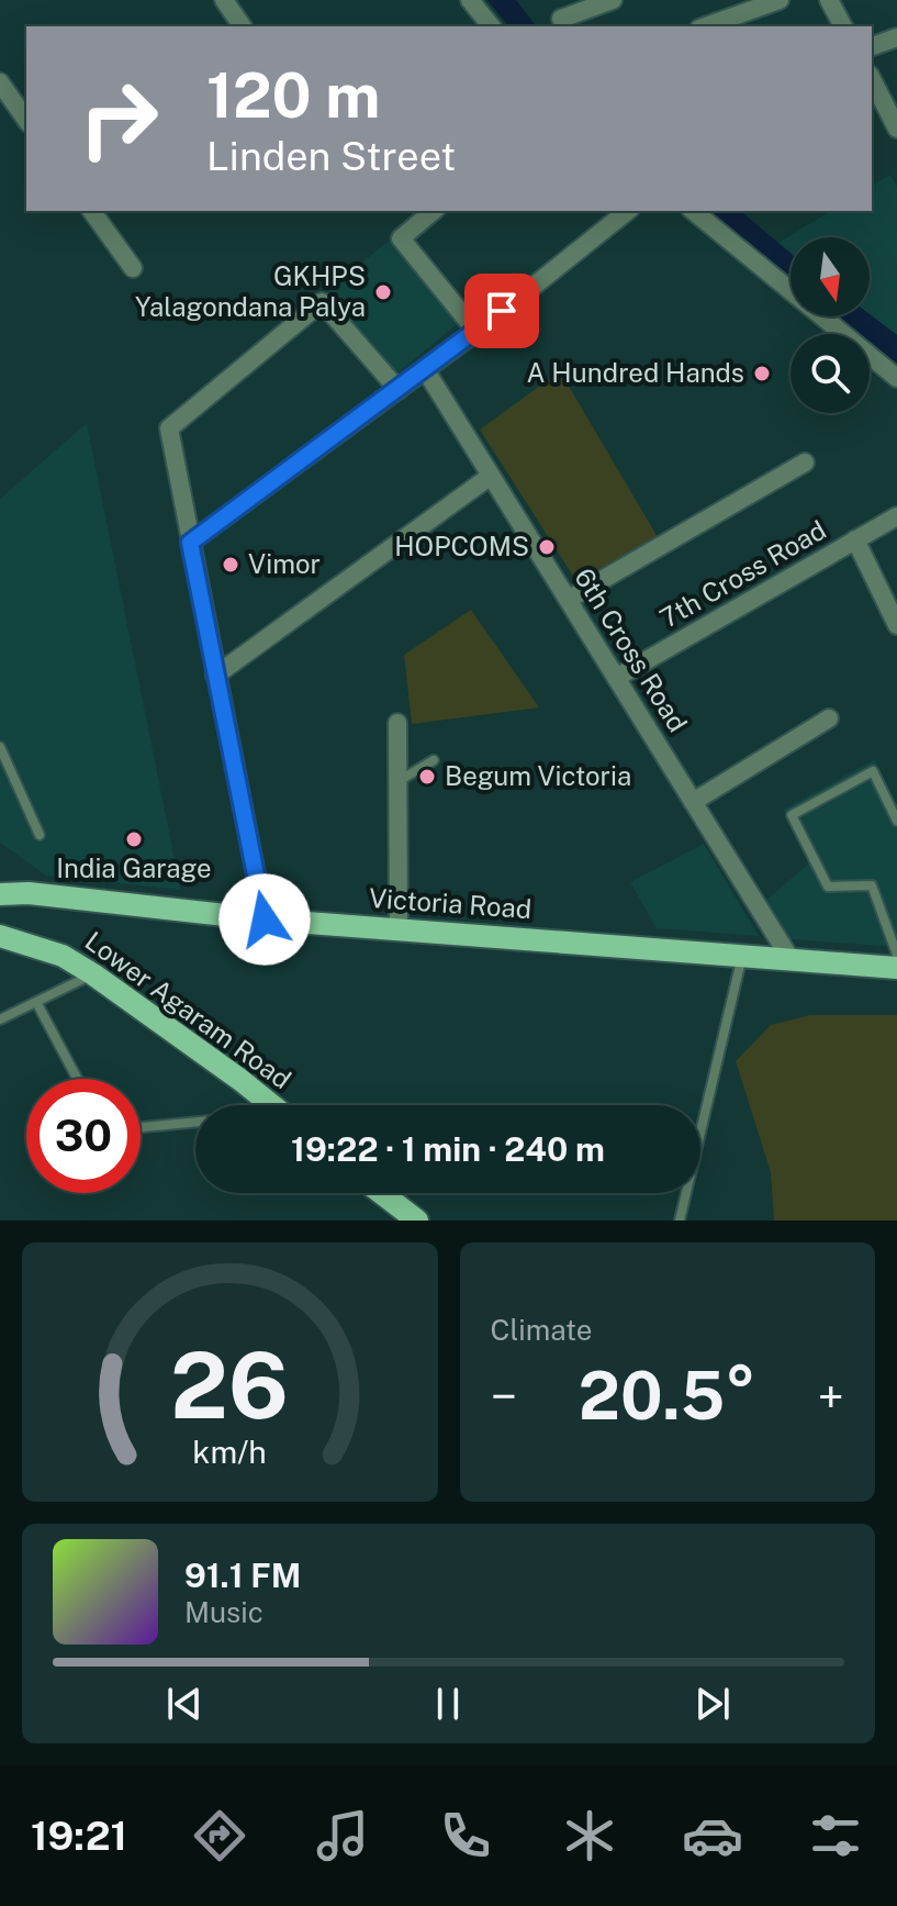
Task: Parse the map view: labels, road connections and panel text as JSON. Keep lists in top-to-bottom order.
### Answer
{
  "streets": {
    "main road": ["Victoria Road", "Lower Agaram Road"],
    "street": ["7th Cross Road", "6th Cross Road"]
  },
  "crossings": [
    ["7th Cross Road", "6th Cross Road"],
    ["6th Cross Road", "Victoria Road"]
  ],
  "places": [
    "GKHPS Yalagondana Palya",
    "A Hundred Hands",
    "HOPCOMS",
    "Vimor",
    "Begum Victoria",
    "India Garage"
  ],
  "north": "bottom",
  "page": {
    "turn": ["120 m", "Linden Street"],
    "limit": "30",
    "trip": "19:22 · 1 min · 240 m",
    "tile": "Climate",
    "heat": ["−", "20.5°", "+"],
    "song": ["91.1 FM", "Music"],
    "tabs": "19:21",
    "gauge": ["26", "km/h"]
  }
}
